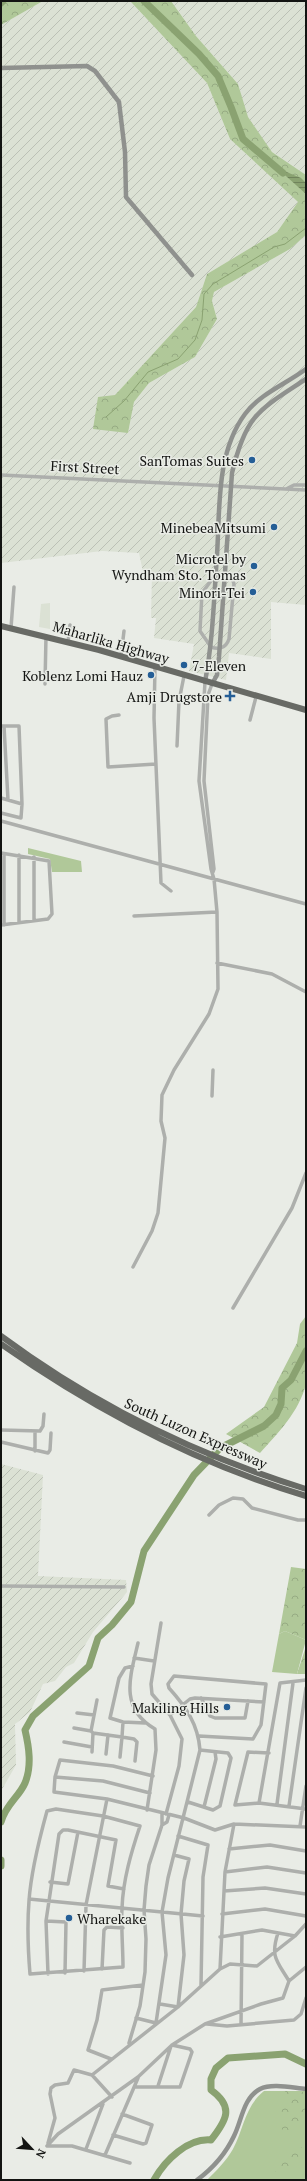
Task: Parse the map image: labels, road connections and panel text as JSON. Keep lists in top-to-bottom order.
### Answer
{
  "streets": {
    "highway": ["Maharlika Highway", "South Luzon Expressway"],
    "street": ["First Street"]
  },
  "places": {
    "other": [
      "SanTomas Suites",
      "MinebeaMitsumi",
      "Microtel by Wyndham Sto. Tomas",
      "Minori-Tei",
      "7-Eleven",
      "Koblenz Lomi Hauz",
      "Makiling Hills",
      "Wharekake"
    ],
    "health": ["Amji Drugstore"]
  },
  "north": "bottom right"
}
